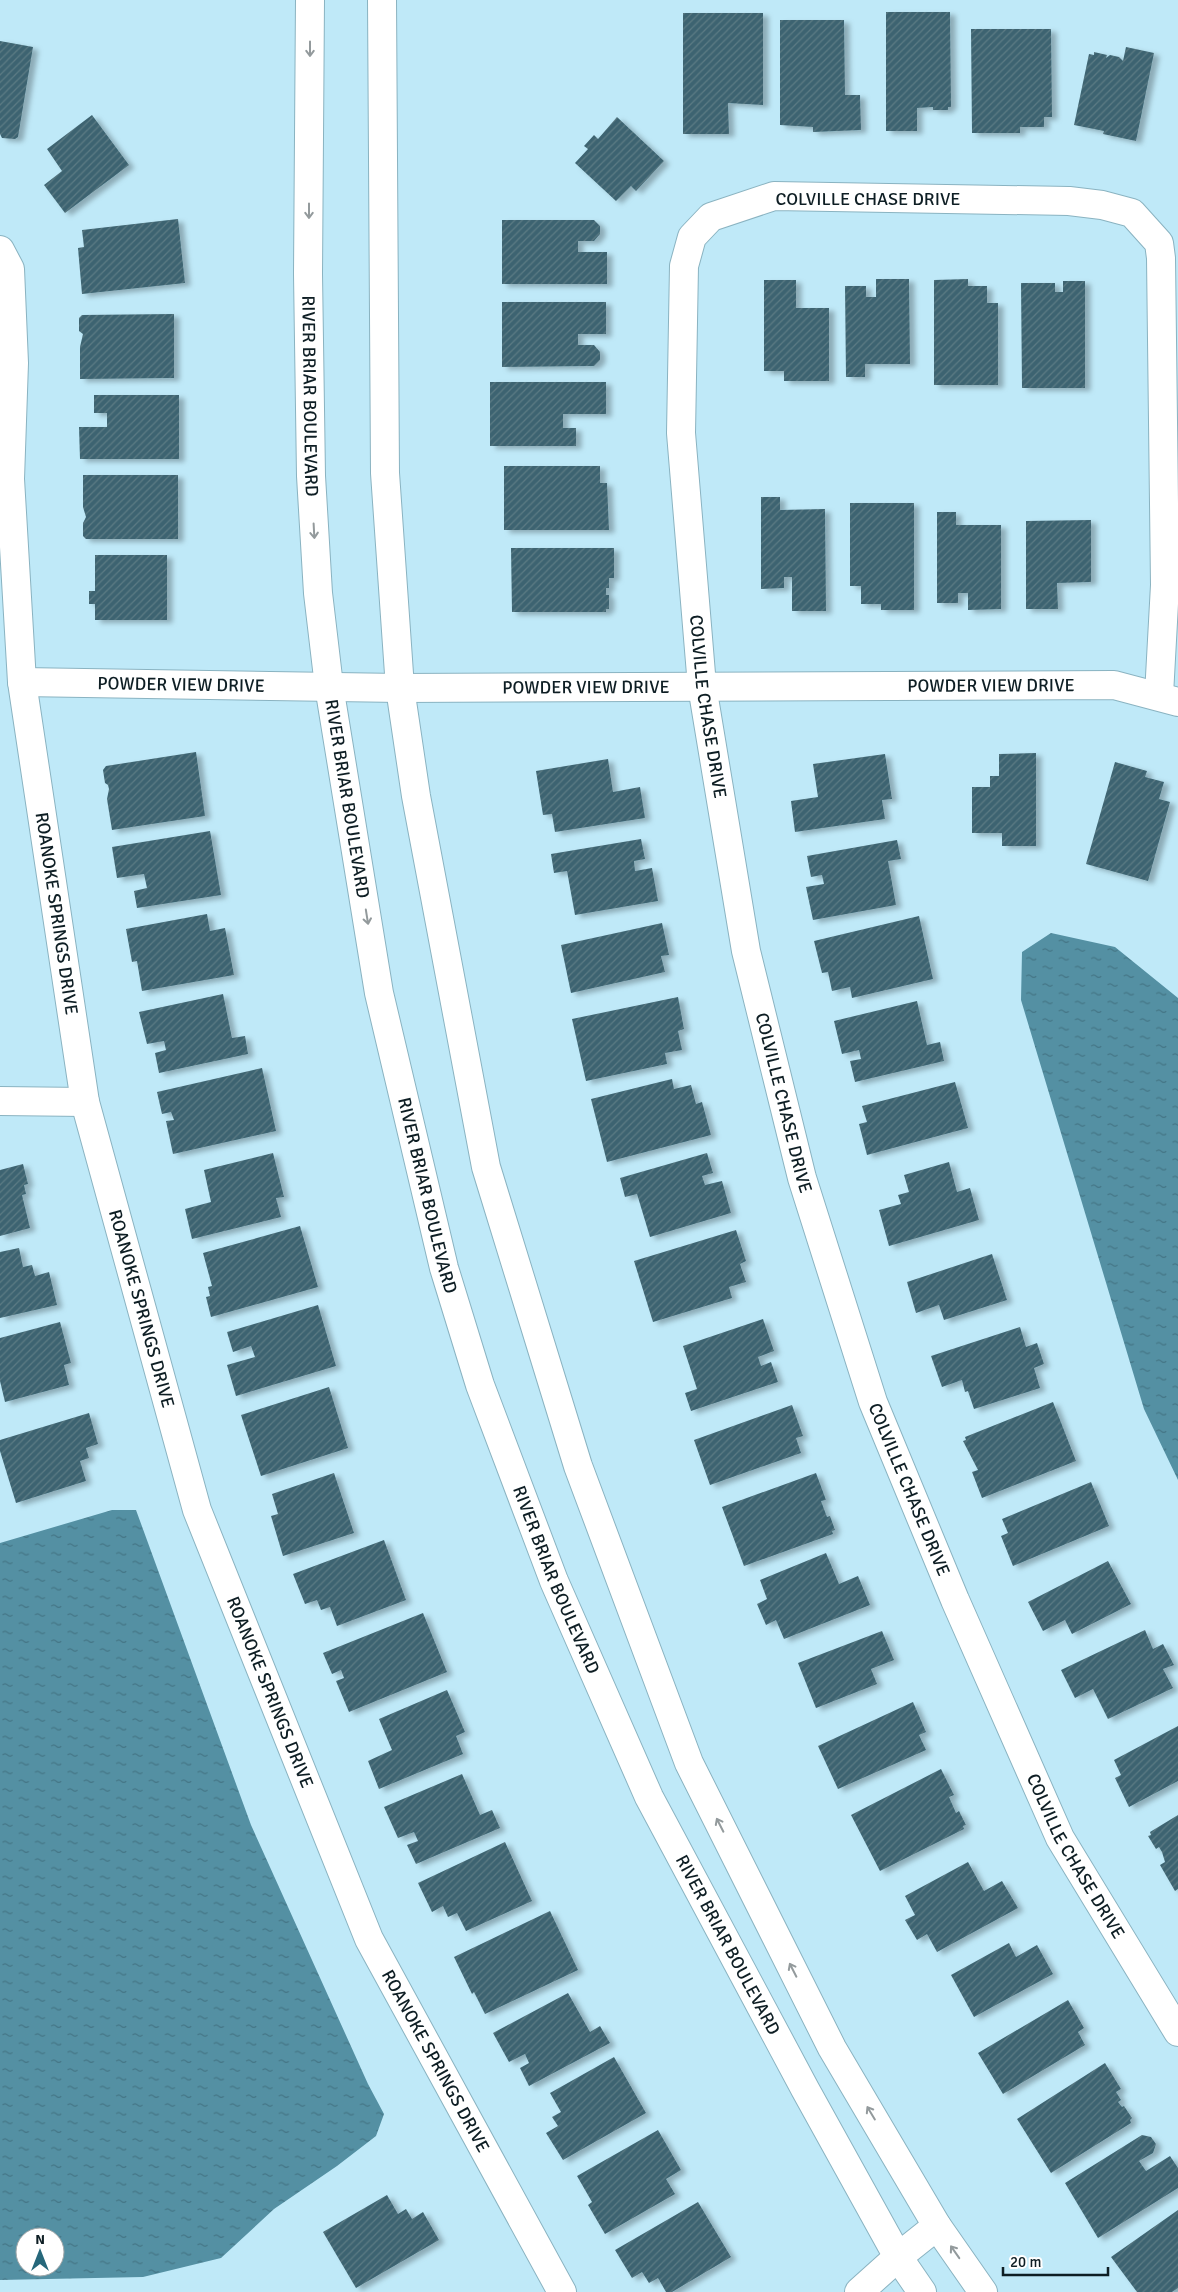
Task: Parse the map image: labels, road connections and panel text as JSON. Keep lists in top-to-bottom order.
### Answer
{
  "streets": {
    "street": [
      "COLVILLE CHASE DRIVE",
      "RIVER BRIAR BOULEVARD",
      "POWDER VIEW DRIVE",
      "ROANOKE SPRINGS DRIVE"
    ]
  },
  "crossings": [
    ["COLVILLE CHASE DRIVE", "POWDER VIEW DRIVE"],
    ["RIVER BRIAR BOULEVARD", "POWDER VIEW DRIVE"],
    ["POWDER VIEW DRIVE", "ROANOKE SPRINGS DRIVE"]
  ],
  "scale_bar": "20 m",
  "north": "top"
}
